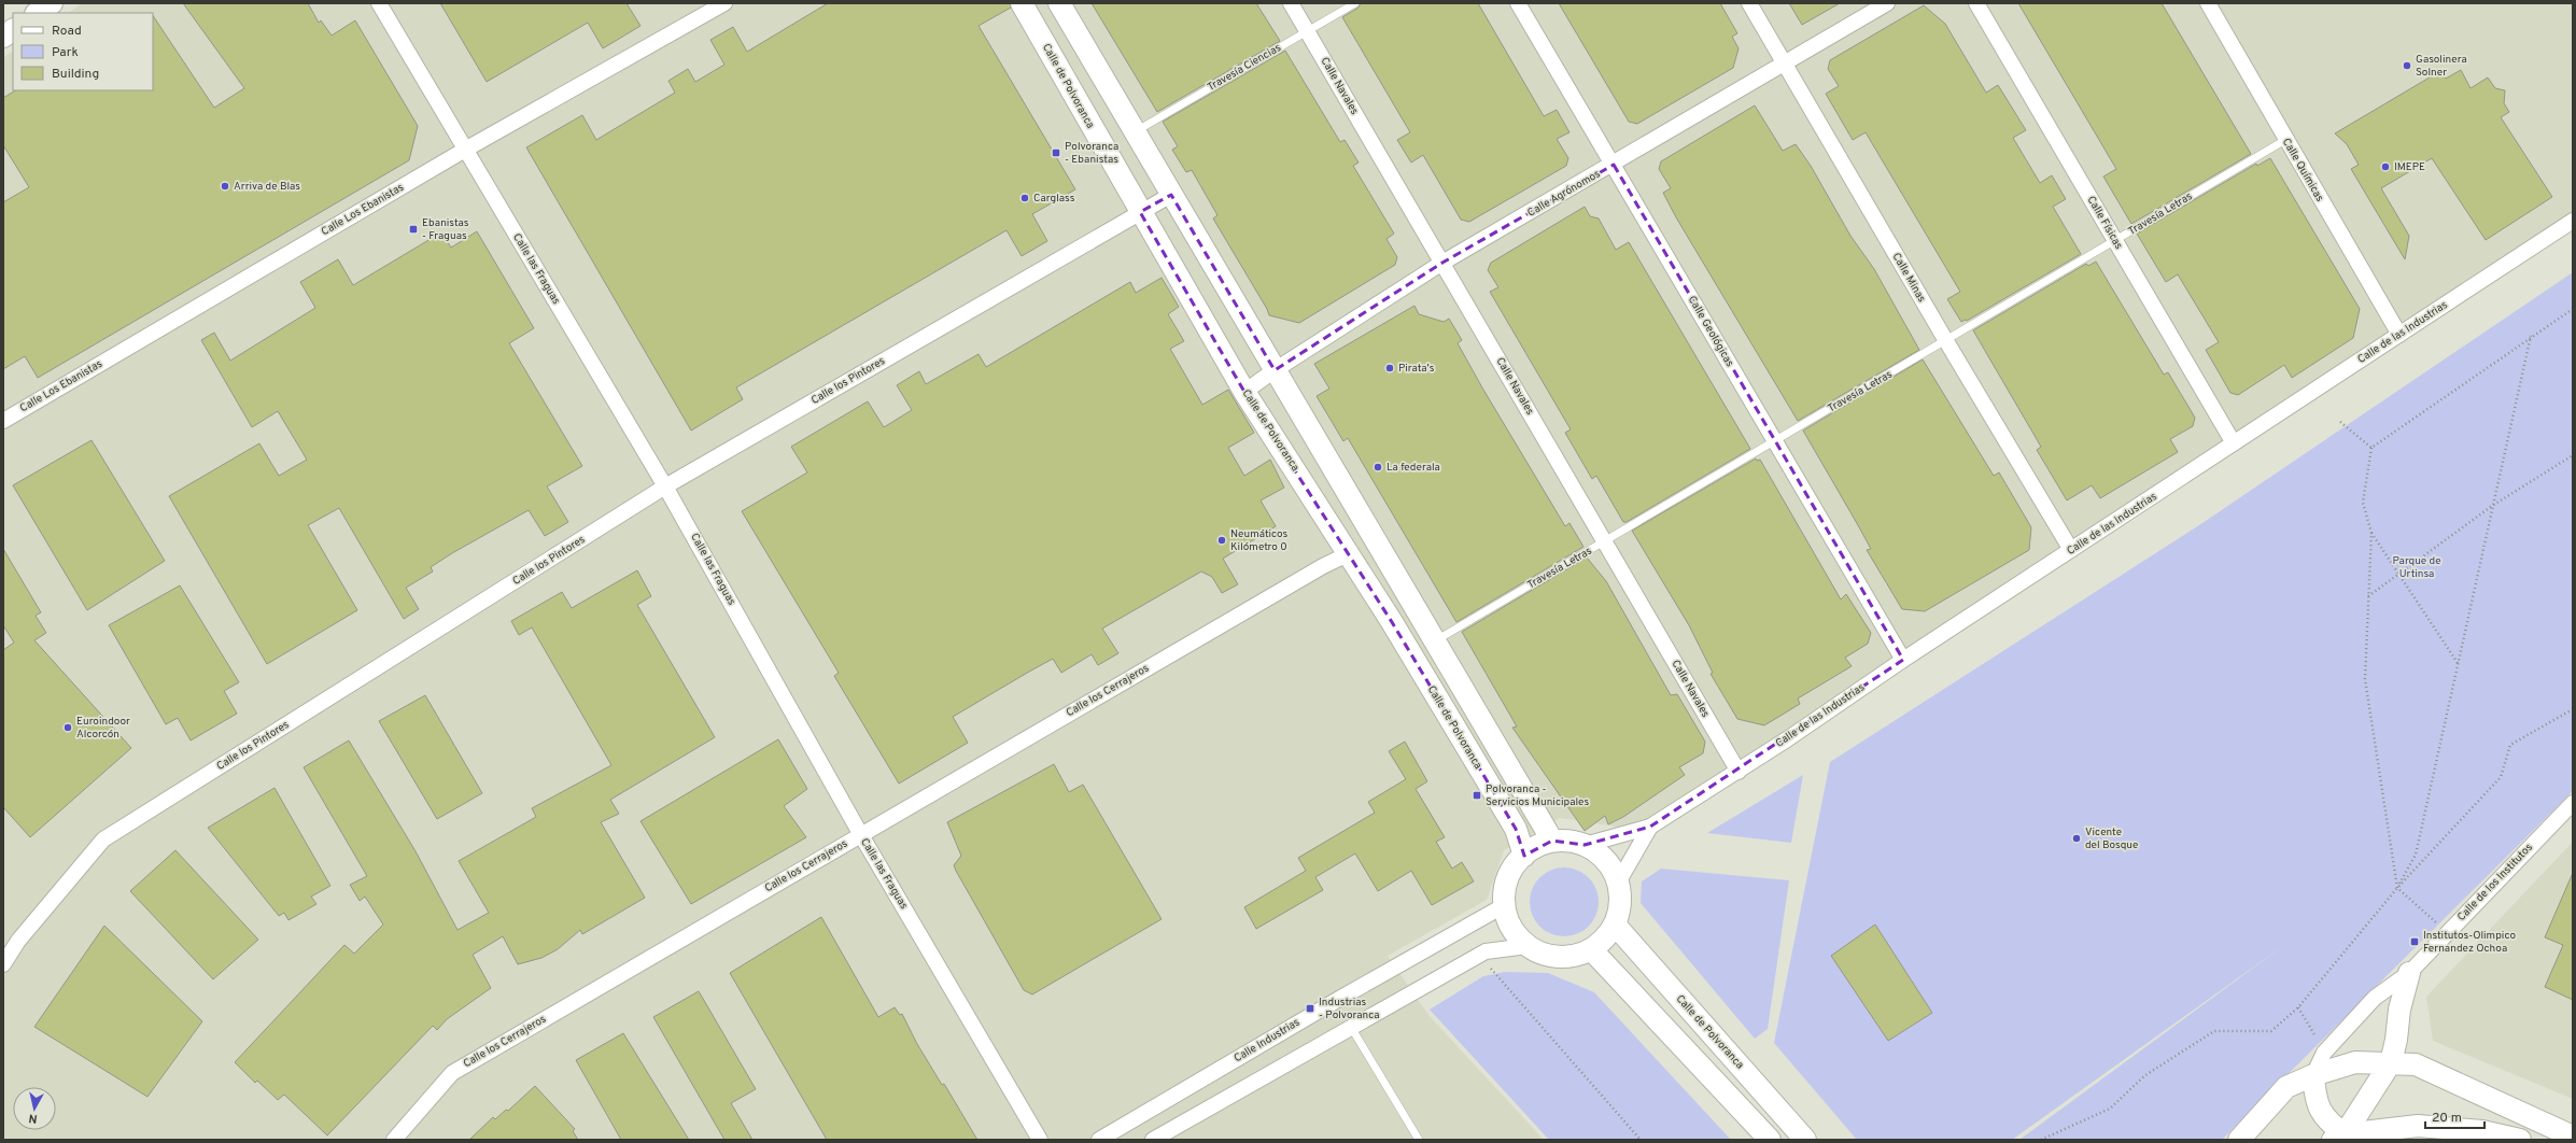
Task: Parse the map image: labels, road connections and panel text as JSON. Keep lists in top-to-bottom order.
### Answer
{
  "streets": {
    "street": [
      "Calle de Polvoranca",
      "Calle Navales",
      "Calle Químicas",
      "Calle Agrónomos",
      "Calle Los Ebanistas",
      "Calle Físicas",
      "Calle las Fraguas",
      "Calle Minas",
      "Calle Geológicas",
      "Calle de las Industrias",
      "Calle los Pintores",
      "Calle los Cerrajeros",
      "Calle de los Institutos",
      "Calle Industrias"
    ],
    "lane": ["Travesía Ciencias", "Travesía Letras"]
  },
  "crossings": [
    ["Travesía Ciencias", "Calle Navales"],
    ["Calle de Polvoranca", "Calle Agrónomos"],
    ["Calle de Polvoranca", "Calle de las Industrias"],
    ["Calle de Polvoranca", "Calle los Pintores"],
    ["Calle de Polvoranca", "Calle los Cerrajeros"],
    ["Calle de Polvoranca", "Calle Industrias"],
    ["Calle Navales", "Calle Agrónomos"],
    ["Calle Navales", "Travesía Letras"],
    ["Calle Navales", "Calle de las Industrias"],
    ["Calle Químicas", "Travesía Letras"],
    ["Calle Químicas", "Calle de las Industrias"],
    ["Calle Agrónomos", "Calle Minas"],
    ["Calle Agrónomos", "Calle Geológicas"],
    ["Calle Los Ebanistas", "Calle las Fraguas"],
    ["Travesía Letras", "Calle Físicas"],
    ["Travesía Letras", "Calle Minas"],
    ["Travesía Letras", "Calle Geológicas"],
    ["Calle Físicas", "Calle de las Industrias"],
    ["Calle las Fraguas", "Calle los Pintores"],
    ["Calle las Fraguas", "Calle los Cerrajeros"],
    ["Calle Minas", "Calle de las Industrias"],
    ["Calle Geológicas", "Calle de las Industrias"],
    ["Calle de las Industrias", "Calle Industrias"]
  ],
  "parks": ["Parque de Urtinsa"],
  "places": {
    "other": [
      "Gasolinera Solner",
      "IMEPE",
      "Arriva de Blas",
      "Carglass",
      "Pirata's",
      "La federala",
      "Neumáticos Kilómetro 0",
      "Euroindoor Alcorcón",
      "Vicente del Bosque"
    ],
    "transit": [
      "Polvoranca - Ebanistas",
      "Ebanistas - Fraguas",
      "Polvoranca - Servicios Municipales",
      "Institutos-Olimpico Fernandez Ochoa",
      "Industrias - Polvoranca"
    ]
  },
  "legend": ["Road", "Park", "Building"],
  "scale_bar": "20 m",
  "north": "bottom"
}
